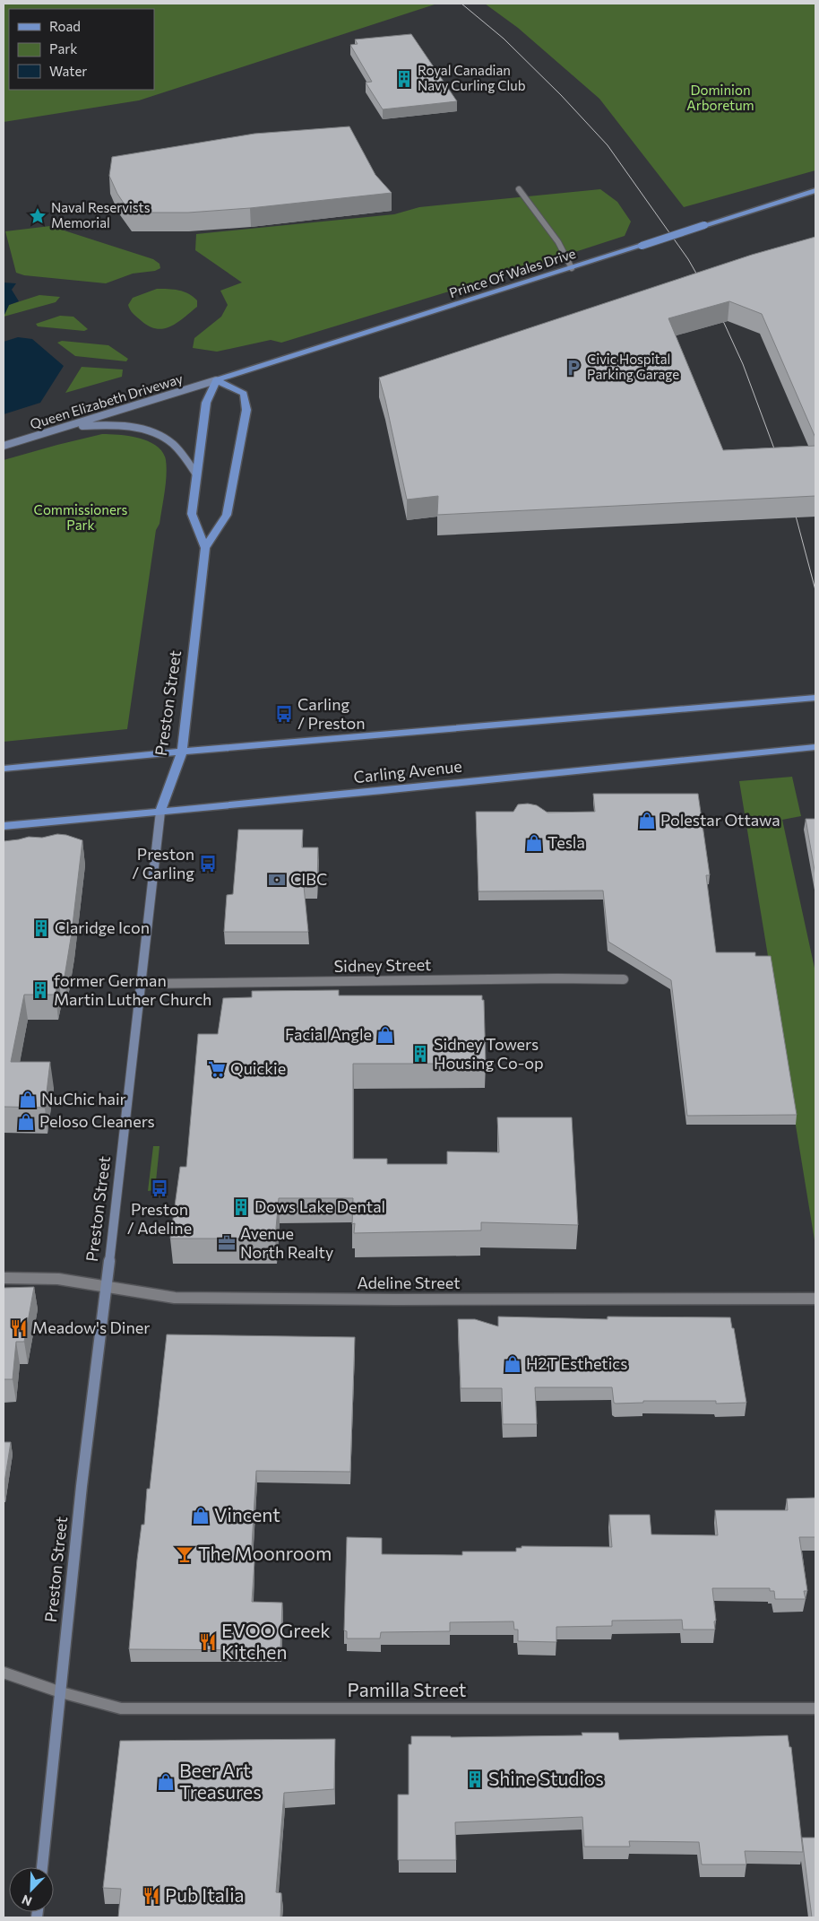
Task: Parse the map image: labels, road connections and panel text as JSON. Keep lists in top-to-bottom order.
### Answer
{
  "streets": {
    "main road": [
      "Prince Of Wales Drive",
      "Queen Elizabeth Driveway",
      "Preston Street",
      "Carling Avenue"
    ],
    "street": ["Sidney Street", "Adeline Street", "Pamilla Street"]
  },
  "crossings": [
    ["Prince Of Wales Drive", "Queen Elizabeth Driveway"],
    ["Prince Of Wales Drive", "Preston Street"],
    ["Queen Elizabeth Driveway", "Preston Street"],
    ["Preston Street", "Carling Avenue"],
    ["Preston Street", "Sidney Street"],
    ["Preston Street", "Adeline Street"],
    ["Preston Street", "Pamilla Street"]
  ],
  "parks": ["Dominion Arboretum", "Commissioners Park"],
  "places": {
    "building": [
      "Royal Canadian Navy Curling Club",
      "Claridge Icon",
      "former German Martin Luther Church",
      "Sidney Towers Housing Co-op",
      "Dows Lake Dental",
      "Shine Studios"
    ],
    "place": ["Naval Reservists Memorial"],
    "parking": ["Civic Hospital Parking Garage"],
    "bus stop": ["Carling / Preston", "Preston / Carling", "Preston / Adeline"],
    "shop": [
      "Polestar Ottawa",
      "Tesla",
      "Facial Angle",
      "NuChic hair",
      "Peloso Cleaners",
      "H2T Esthetics",
      "Vincent",
      "Beer Art Treasures"
    ],
    "bank": ["CIBC"],
    "supermarket": ["Quickie"],
    "office": ["Avenue North Realty"],
    "restaurant": ["Meadow's Diner", "EVOO Greek Kitchen", "Pub Italia"],
    "bar": ["The Moonroom"]
  },
  "legend": ["Road", "Park", "Water"],
  "north": "bottom left"
}
